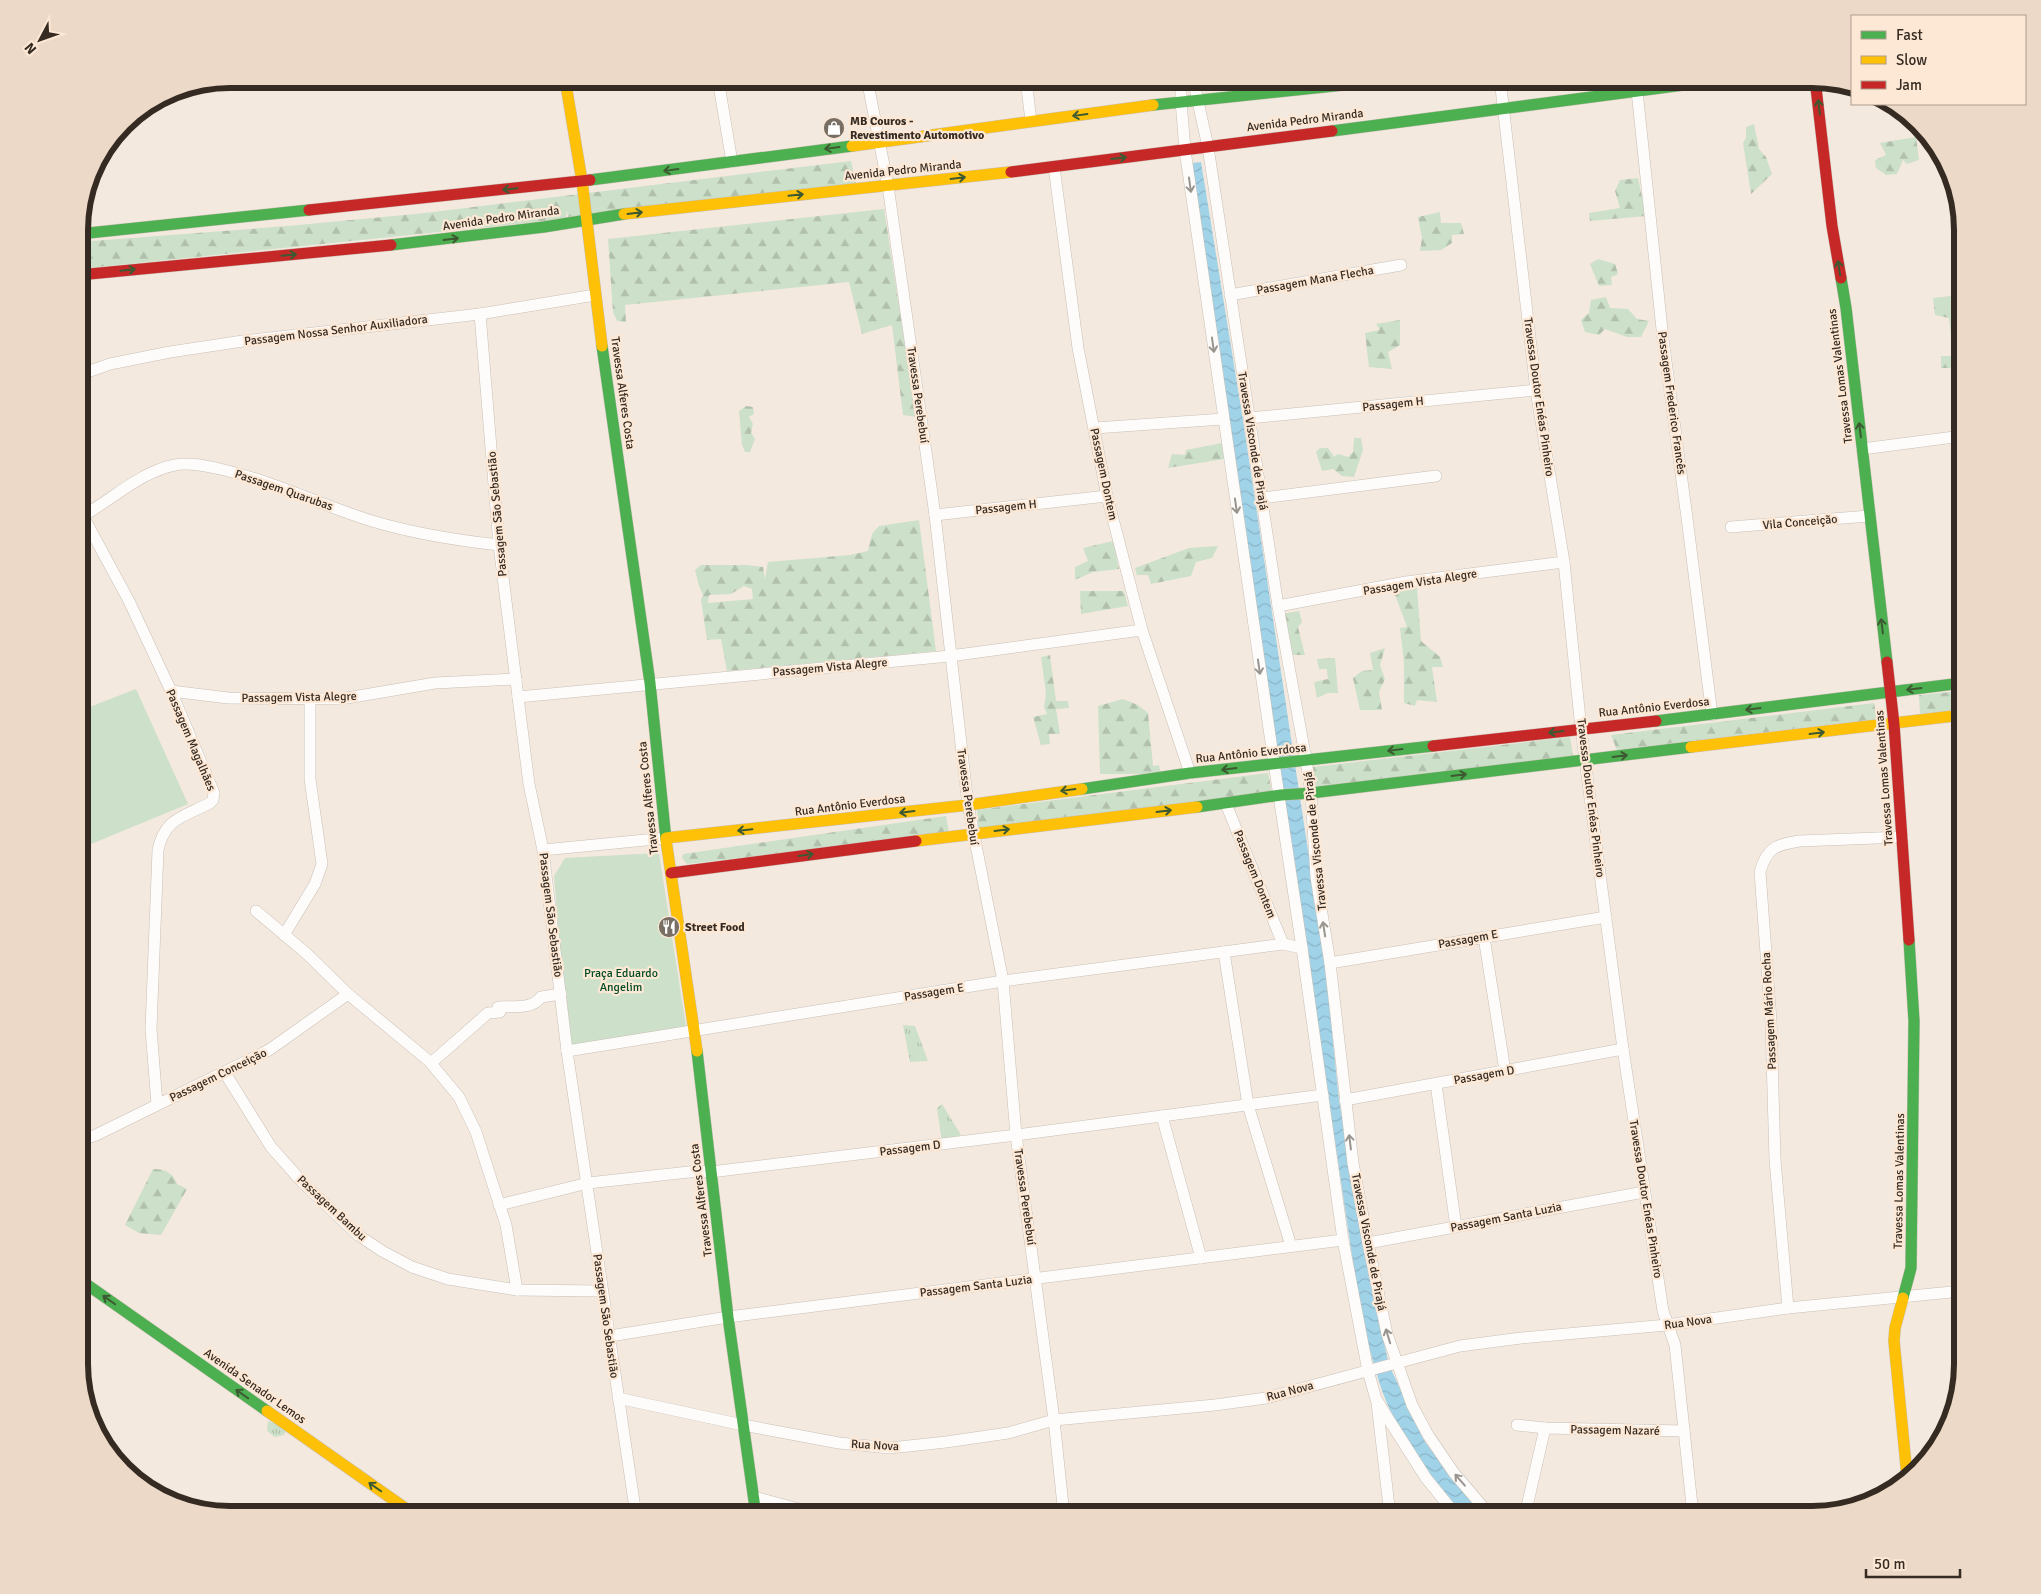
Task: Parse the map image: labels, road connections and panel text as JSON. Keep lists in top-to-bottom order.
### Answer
{
  "streets": {
    "street": [
      "Avenida Pedro Miranda",
      "Passagem Mana Flecha",
      "Passagem Nossa Senhor Auxiliadora",
      "Travessa Lomas Valentinas",
      "Travessa Alferes Costa",
      "Travessa Perebebuí",
      "Travessa Doutor Enéas Pinheiro",
      "Passagem Frederico Francês",
      "Passagem H",
      "Travessa Visconde de Pirajá",
      "Passagem Dontem",
      "Passagem Quarubas",
      "Passagem São Sebastião",
      "Vila Conceição",
      "Passagem Vista Alegre",
      "Rua Antônio Everdosa",
      "Passagem Magalhães",
      "Passagem E",
      "Passagem Mário Rocha",
      "Passagem Conceição",
      "Passagem D",
      "Passagem Bambu",
      "Passagem Santa Luzia",
      "Rua Nova",
      "Avenida Senador Lemos",
      "Passagem Nazaré"
    ]
  },
  "crossings": [
    ["Avenida Pedro Miranda", "Travessa Alferes Costa"],
    ["Avenida Pedro Miranda", "Travessa Perebebuí"],
    ["Avenida Pedro Miranda", "Travessa Doutor Enéas Pinheiro"],
    ["Avenida Pedro Miranda", "Passagem Frederico Francês"],
    ["Avenida Pedro Miranda", "Travessa Visconde de Pirajá"],
    ["Avenida Pedro Miranda", "Passagem Dontem"],
    ["Passagem Mana Flecha", "Travessa Visconde de Pirajá"],
    ["Passagem Nossa Senhor Auxiliadora", "Travessa Alferes Costa"],
    ["Passagem Nossa Senhor Auxiliadora", "Passagem São Sebastião"],
    ["Travessa Lomas Valentinas", "Vila Conceição"],
    ["Travessa Lomas Valentinas", "Rua Antônio Everdosa"],
    ["Travessa Lomas Valentinas", "Passagem Mário Rocha"],
    ["Travessa Lomas Valentinas", "Rua Nova"],
    ["Travessa Alferes Costa", "Passagem Vista Alegre"],
    ["Travessa Alferes Costa", "Rua Antônio Everdosa"],
    ["Travessa Alferes Costa", "Passagem E"],
    ["Travessa Alferes Costa", "Passagem D"],
    ["Travessa Alferes Costa", "Passagem Santa Luzia"],
    ["Travessa Alferes Costa", "Rua Nova"],
    ["Travessa Perebebuí", "Passagem H"],
    ["Travessa Perebebuí", "Passagem Vista Alegre"],
    ["Travessa Perebebuí", "Rua Antônio Everdosa"],
    ["Travessa Perebebuí", "Passagem E"],
    ["Travessa Perebebuí", "Passagem D"],
    ["Travessa Perebebuí", "Passagem Santa Luzia"],
    ["Travessa Perebebuí", "Rua Nova"],
    ["Travessa Doutor Enéas Pinheiro", "Passagem H"],
    ["Travessa Doutor Enéas Pinheiro", "Passagem Vista Alegre"],
    ["Travessa Doutor Enéas Pinheiro", "Rua Antônio Everdosa"],
    ["Travessa Doutor Enéas Pinheiro", "Passagem E"],
    ["Travessa Doutor Enéas Pinheiro", "Passagem D"],
    ["Travessa Doutor Enéas Pinheiro", "Passagem Santa Luzia"],
    ["Travessa Doutor Enéas Pinheiro", "Rua Nova"],
    ["Travessa Doutor Enéas Pinheiro", "Passagem Nazaré"],
    ["Passagem Frederico Francês", "Rua Antônio Everdosa"],
    ["Passagem H", "Travessa Visconde de Pirajá"],
    ["Passagem H", "Passagem Dontem"],
    ["Travessa Visconde de Pirajá", "Passagem Vista Alegre"],
    ["Travessa Visconde de Pirajá", "Rua Antônio Everdosa"],
    ["Travessa Visconde de Pirajá", "Passagem E"],
    ["Travessa Visconde de Pirajá", "Passagem D"],
    ["Travessa Visconde de Pirajá", "Passagem Santa Luzia"],
    ["Travessa Visconde de Pirajá", "Rua Nova"],
    ["Passagem Dontem", "Passagem Vista Alegre"],
    ["Passagem Dontem", "Rua Antônio Everdosa"],
    ["Passagem Dontem", "Passagem E"],
    ["Passagem Quarubas", "Passagem São Sebastião"],
    ["Passagem São Sebastião", "Passagem Vista Alegre"],
    ["Passagem São Sebastião", "Rua Antônio Everdosa"],
    ["Passagem São Sebastião", "Passagem E"],
    ["Passagem São Sebastião", "Passagem D"],
    ["Passagem São Sebastião", "Passagem Bambu"],
    ["Passagem São Sebastião", "Passagem Santa Luzia"],
    ["Passagem São Sebastião", "Rua Nova"],
    ["Passagem Vista Alegre", "Passagem Magalhães"],
    ["Passagem Magalhães", "Passagem Conceição"],
    ["Passagem Mário Rocha", "Rua Nova"],
    ["Passagem Conceição", "Passagem Bambu"]
  ],
  "one_way": ["Travessa Lomas Valentinas", "Avenida Senador Lemos"],
  "parks": ["Praça Eduardo Angelim"],
  "places": {
    "shop": ["MB Couros - Revestimento Automotivo"],
    "restaurant": ["Street Food"]
  },
  "legend": ["Fast", "Slow", "Jam"],
  "scale_bar": "50 m",
  "north": "bottom left"
}
